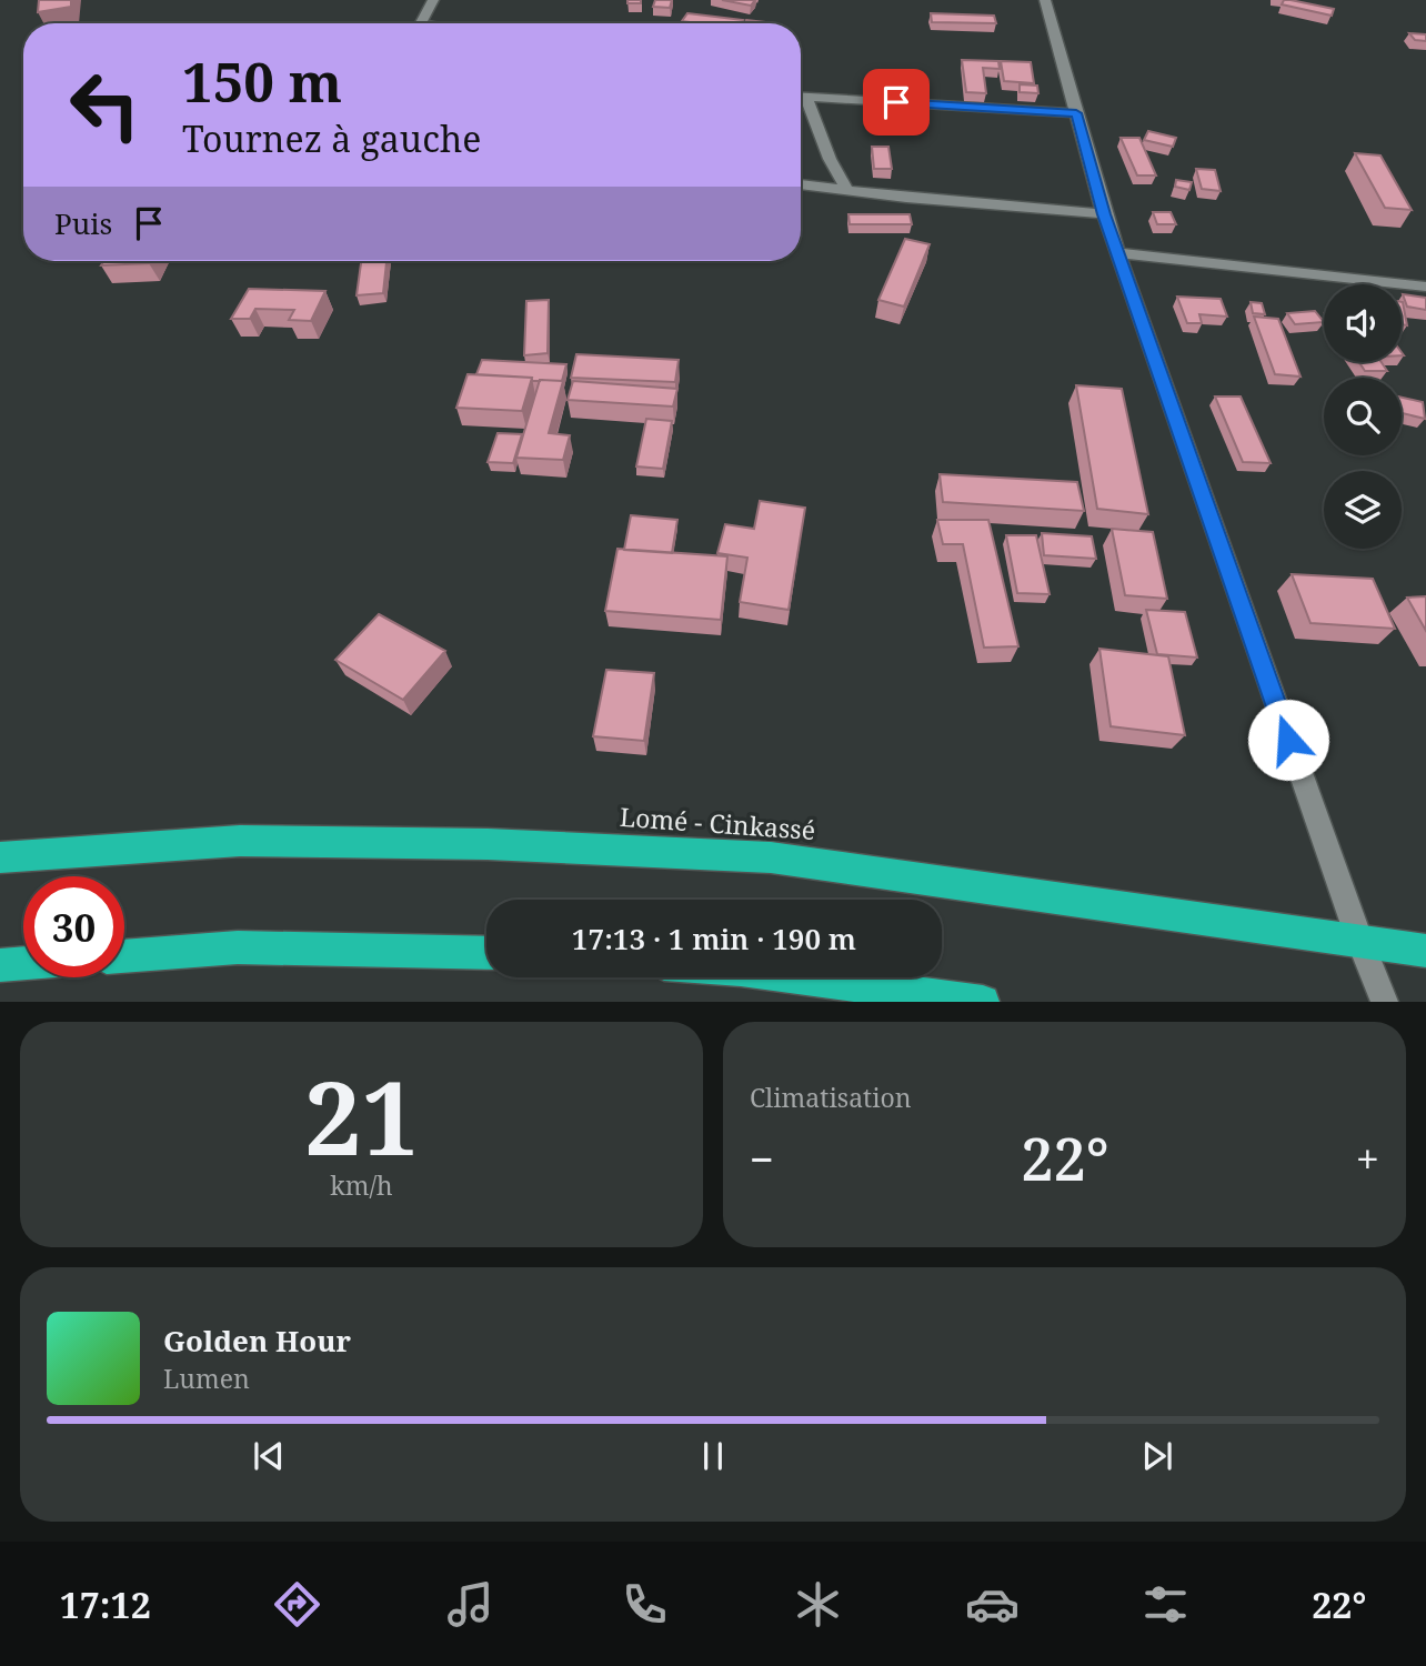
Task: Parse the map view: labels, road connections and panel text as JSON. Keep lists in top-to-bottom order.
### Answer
{
  "streets": {
    "highway": ["Lomé - Cinkassé"]
  },
  "page": {
    "turn": ["150 m", "Tournez à gauche"],
    "then": "Puis",
    "limit": "30",
    "trip": "17:13 · 1 min · 190 m",
    "tile": [
      ["21", "km/h"],
      "Climatisation"
    ],
    "heat": ["−", "22°", "+"],
    "song": ["Golden Hour", "Lumen"],
    "tabs": ["17:12", "22°"]
  }
}
